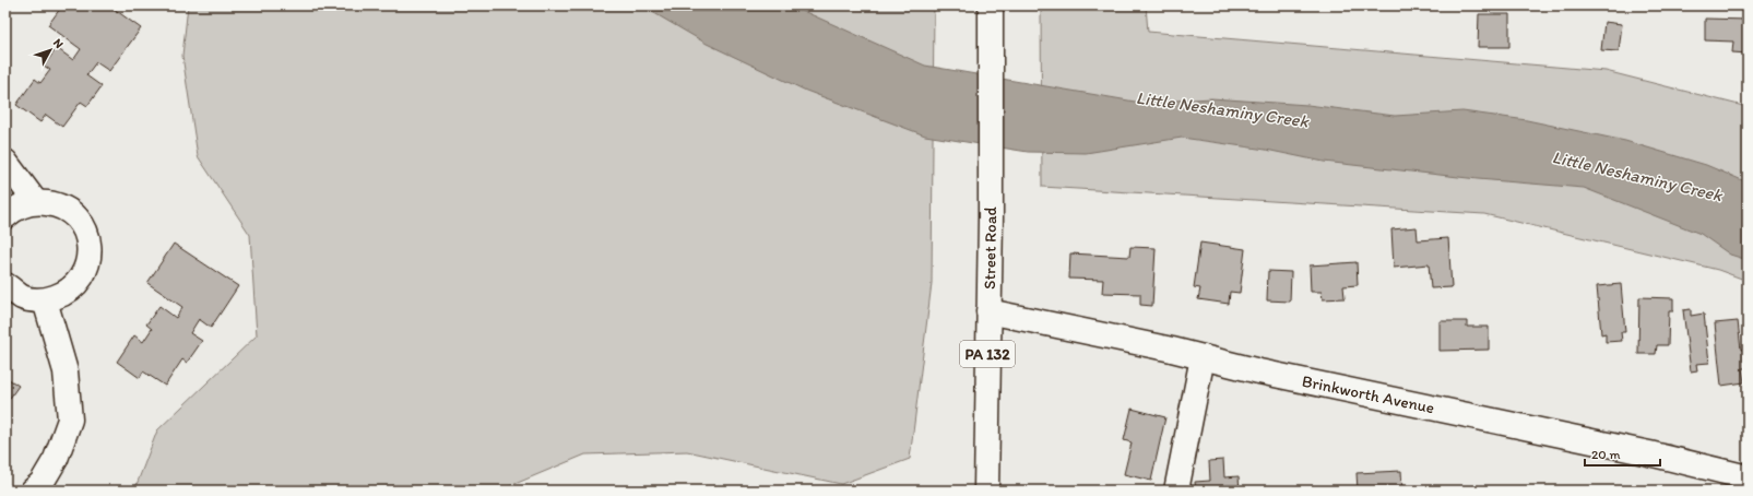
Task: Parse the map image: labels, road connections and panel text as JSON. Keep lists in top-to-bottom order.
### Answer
{
  "streets": {
    "street": ["Street Road", "PA 132", "Brinkworth Avenue"]
  },
  "crossings": [
    ["Street Road", "Brinkworth Avenue"]
  ],
  "water": ["Little Neshaminy Creek"],
  "scale_bar": "20 m",
  "north": "top right"
}
